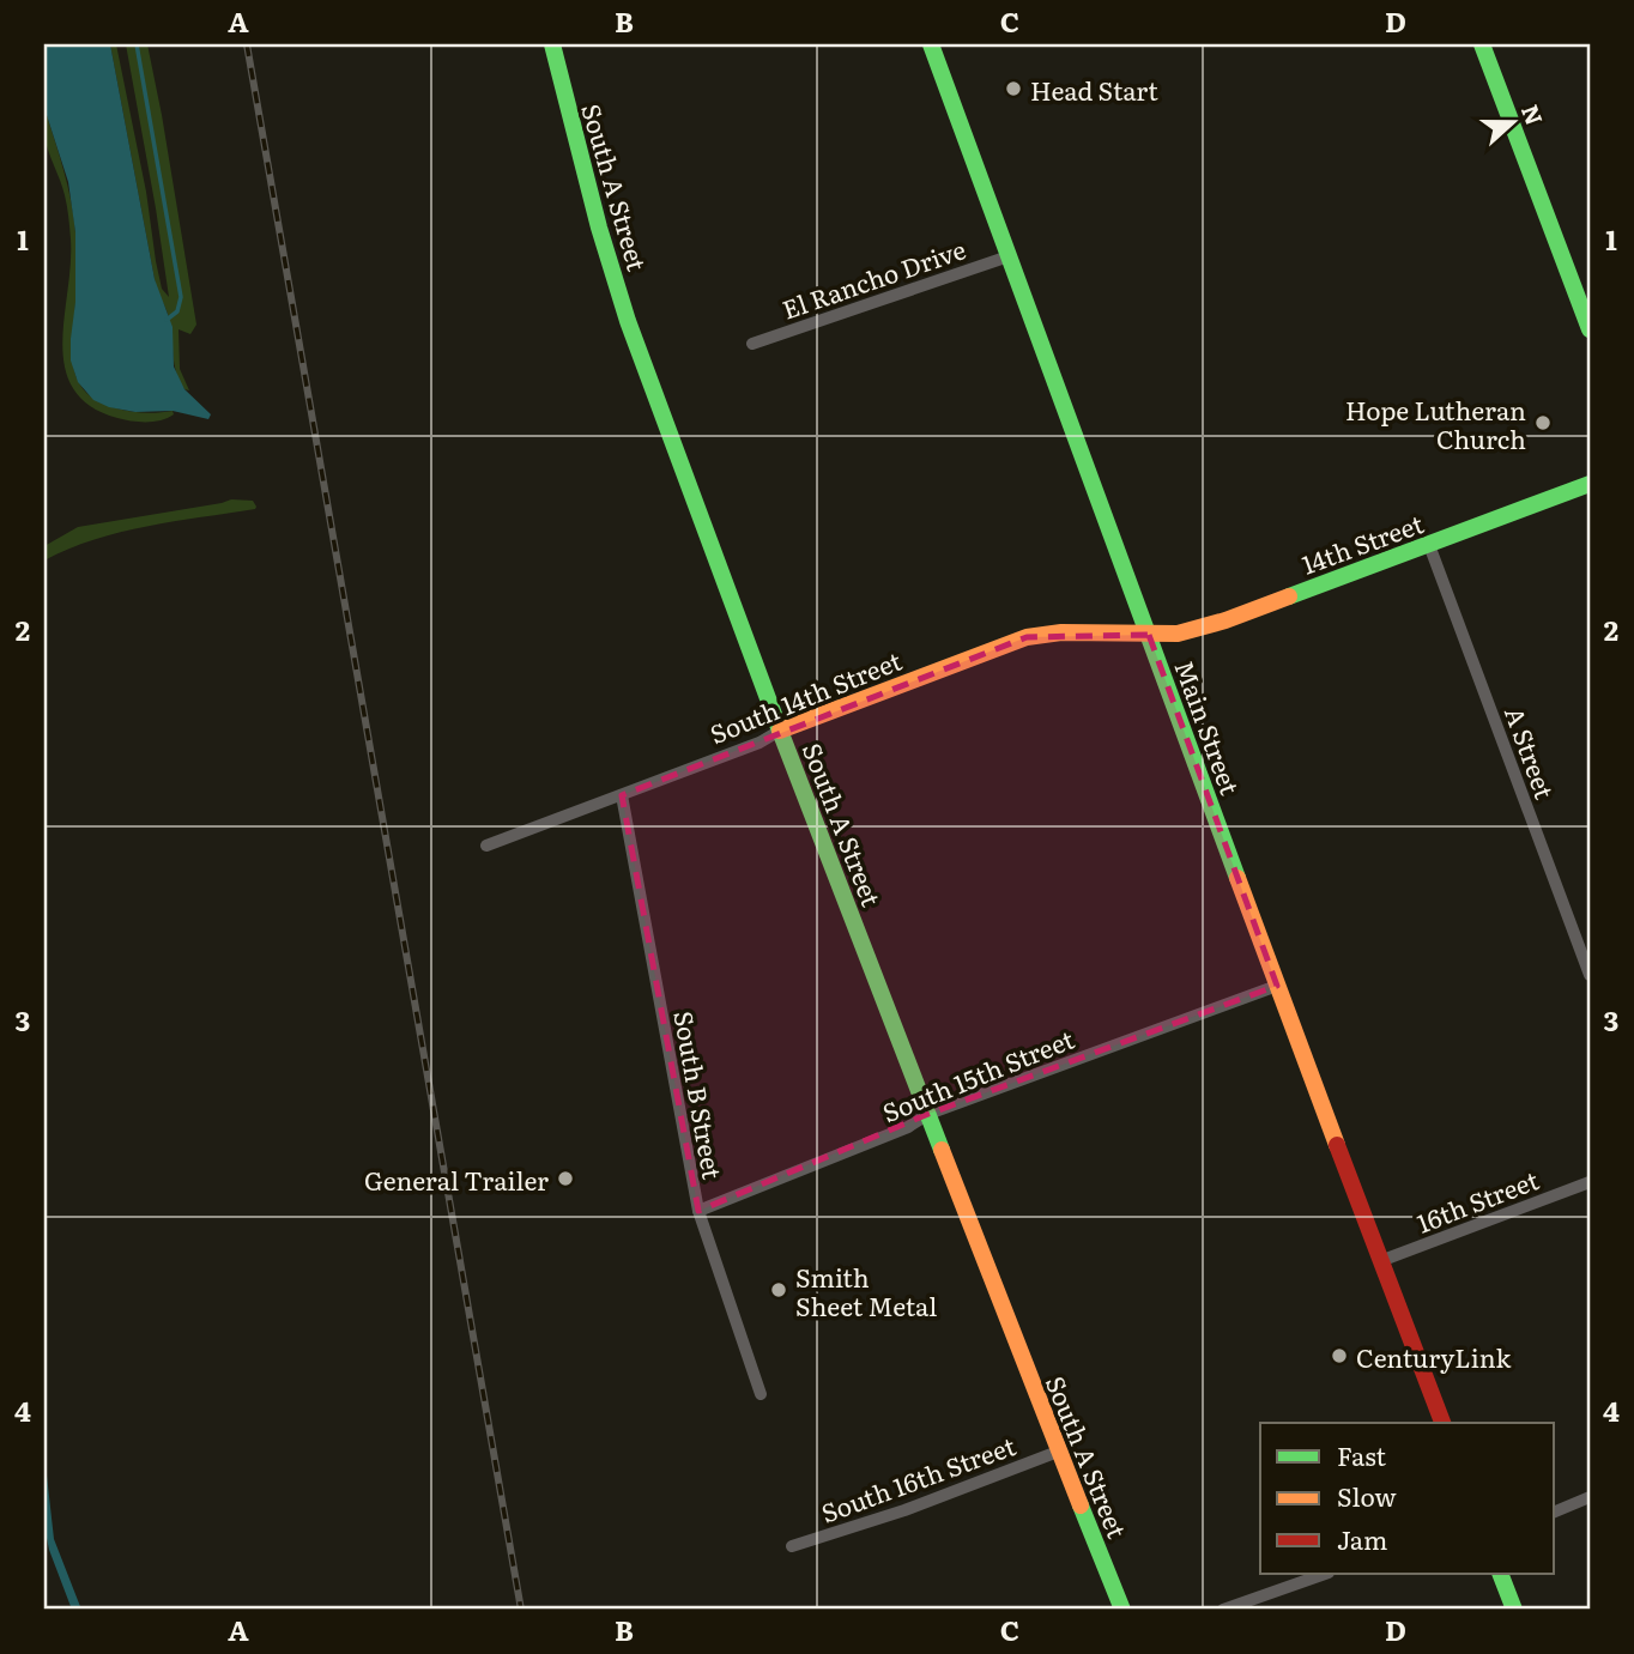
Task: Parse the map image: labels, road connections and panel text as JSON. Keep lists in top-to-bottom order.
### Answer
{
  "streets": {
    "main road": [
      "South A Street",
      "14th Street",
      "South 14th Street",
      "Main Street"
    ],
    "street": [
      "El Rancho Drive",
      "A Street",
      "South 15th Street",
      "South B Street",
      "16th Street",
      "South 16th Street"
    ]
  },
  "crossings": [
    ["South A Street", "South 14th Street"],
    ["South A Street", "South 15th Street"],
    ["South A Street", "South 16th Street"],
    ["El Rancho Drive", "Main Street"],
    ["14th Street", "South 14th Street"],
    ["14th Street", "Main Street"],
    ["14th Street", "A Street"],
    ["South 14th Street", "Main Street"],
    ["South 14th Street", "South B Street"],
    ["Main Street", "South 15th Street"],
    ["Main Street", "16th Street"],
    ["South 15th Street", "South B Street"]
  ],
  "places": [
    "Head Start",
    "Hope Lutheran Church",
    "General Trailer",
    "Smith Sheet Metal",
    "CenturyLink"
  ],
  "legend": ["Fast", "Slow", "Jam"],
  "north": "right",
  "grid": {
    "columns": [
      "A",
      "B",
      "C",
      "D"
    ],
    "rows": [
      "1",
      "2",
      "3",
      "4"
    ]
  }
}
